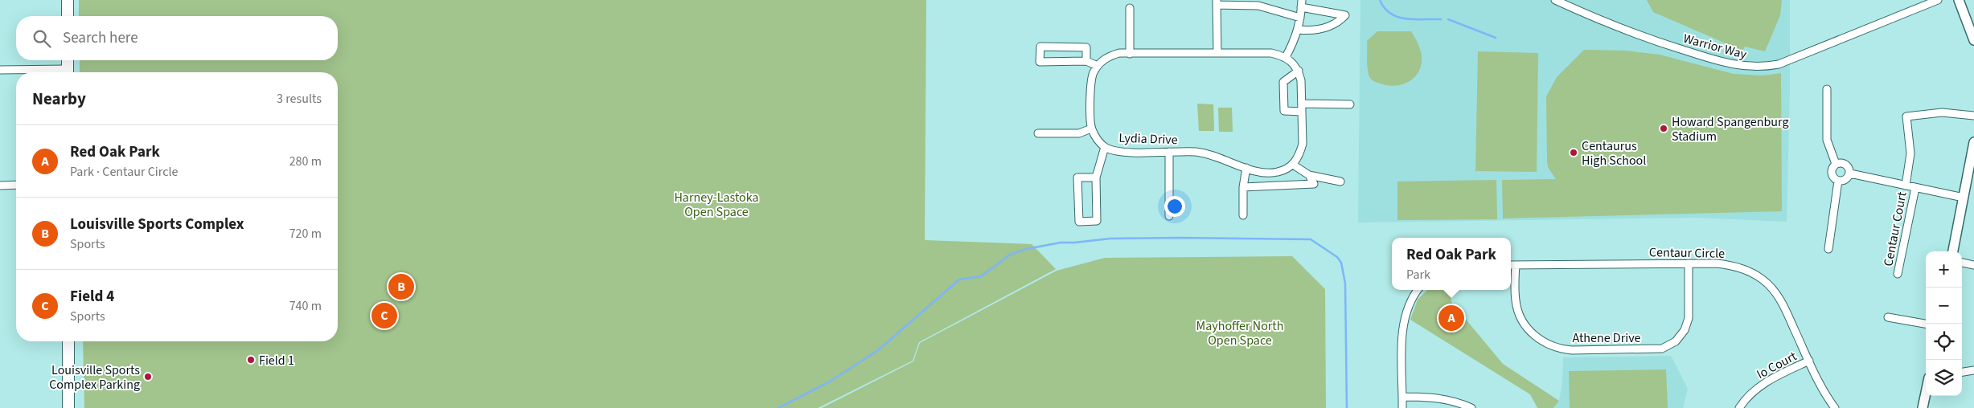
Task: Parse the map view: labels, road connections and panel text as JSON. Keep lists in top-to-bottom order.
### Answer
{
  "streets": {
    "street": [
      "Warrior Way",
      "Lydia Drive",
      "Centaur Court",
      "Centaur Circle",
      "Athene Drive",
      "Io Court"
    ]
  },
  "crossings": [
    ["Centaur Circle", "Athene Drive"],
    ["Centaur Circle", "Io Court"]
  ],
  "parks": ["Harney-Lastoka Open Space", "Mayhoffer North Open Space"],
  "places": [
    "Howard Spangenburg Stadium",
    "Centaurus High School",
    "Field 1",
    "Louisville Sports Complex Parking"
  ],
  "page": {
    "search": "Search here",
    "heading": ["Nearby", "3 results"],
    "list": [
      {
        "mark": "A",
        "name": "Red Oak Park",
        "note": "Park · Centaur Circle",
        "value": "280 m"
      },
      {
        "mark": "B",
        "name": "Louisville Sports Complex",
        "note": "Sports",
        "value": "720 m"
      },
      {
        "mark": "C",
        "name": "Field 4",
        "note": "Sports",
        "value": "740 m"
      }
    ],
    "popup": ["Red Oak Park", "Park"],
    "map_buttons": ["+", "−"],
    "pins": ["B", "C", "A"]
  }
}
